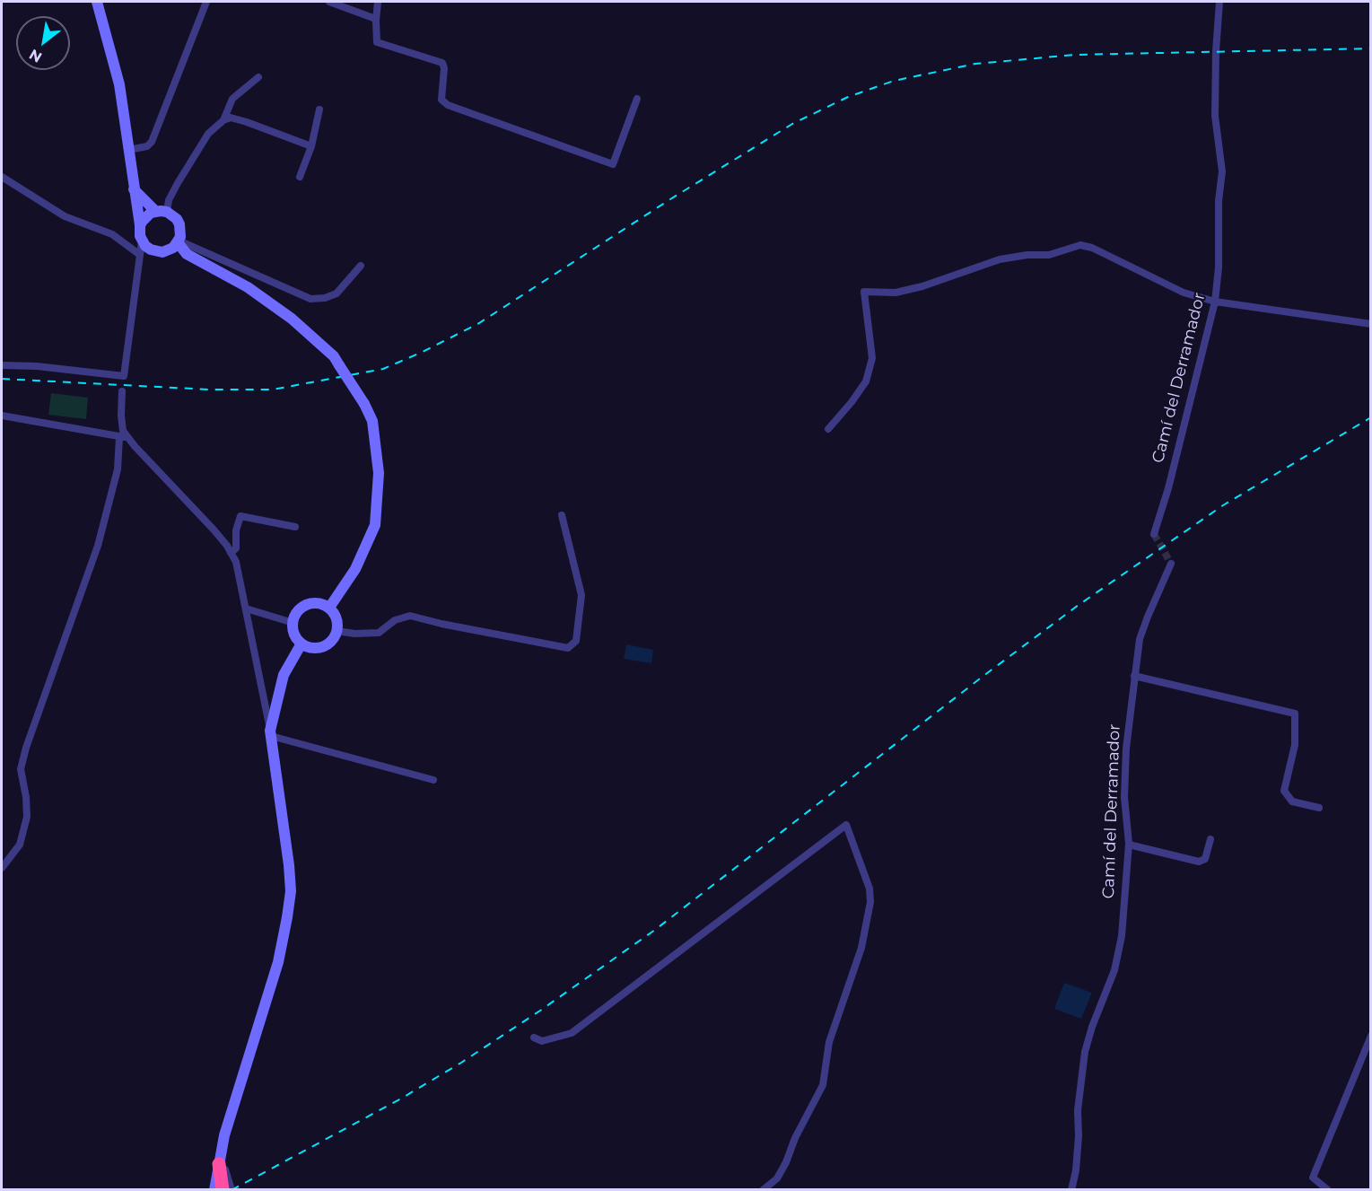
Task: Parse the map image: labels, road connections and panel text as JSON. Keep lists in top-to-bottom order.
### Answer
{
  "streets": {
    "street": ["Camí del Derramador"]
  },
  "north": "bottom left"
}
